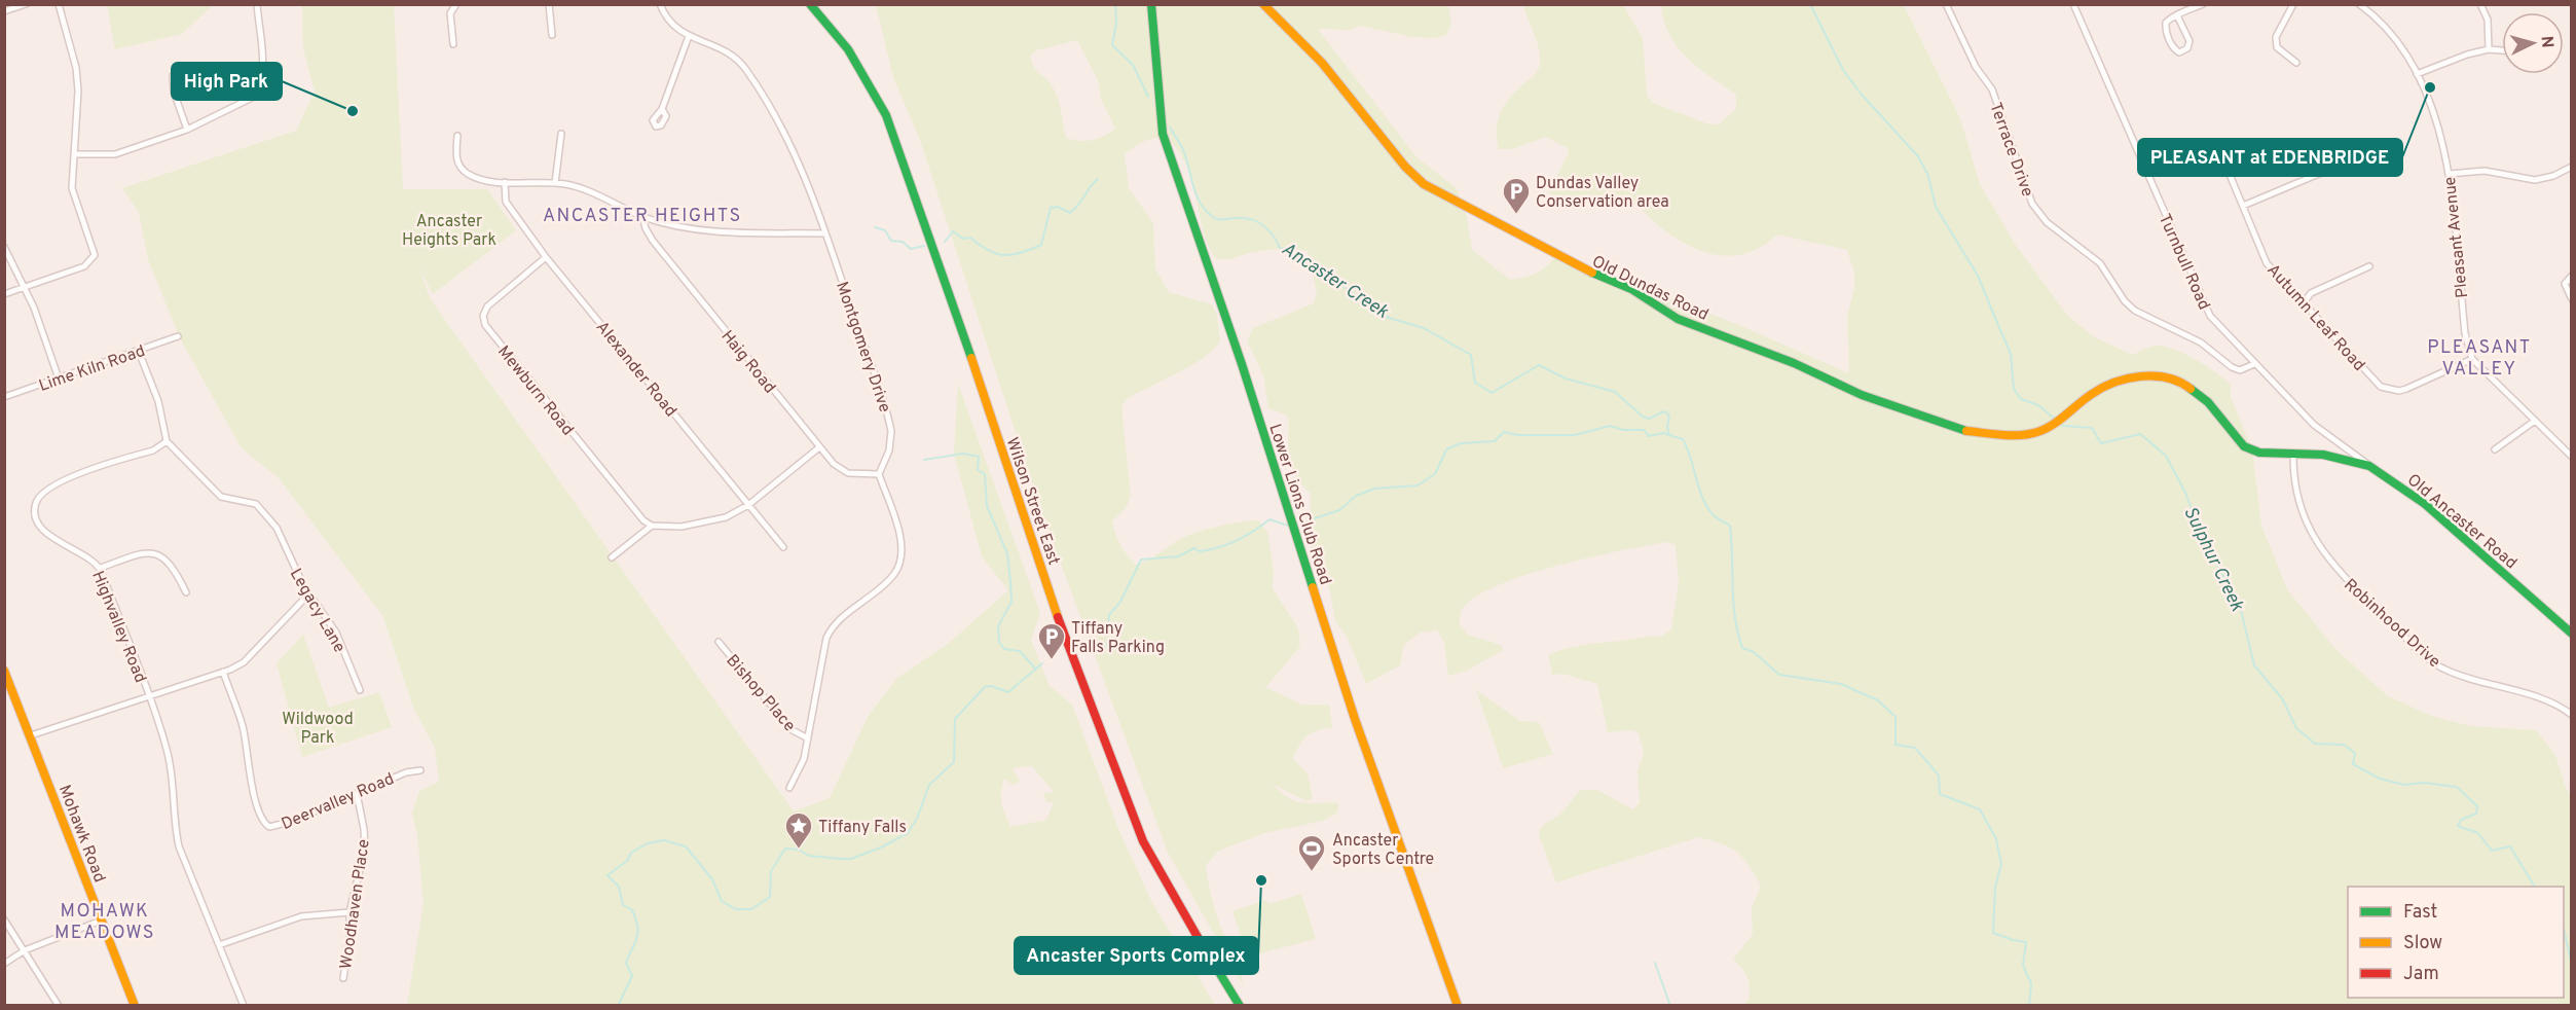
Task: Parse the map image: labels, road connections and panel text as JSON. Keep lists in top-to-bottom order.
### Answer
{
  "streets": {
    "street": [
      "Terrace Drive",
      "Pleasant Avenue",
      "Turnbull Road",
      "Old Dundas Road",
      "Autumn Leaf Road",
      "Montgomery Drive",
      "Haig Road",
      "Lime Kiln Road",
      "Alexander Road",
      "Mewburn Road",
      "Wilson Street East",
      "Lower Lions Club Road",
      "Old Ancaster Road",
      "Legacy Lane",
      "Robinhood Drive",
      "Highvalley Road",
      "Bishop Place",
      "Deervalley Road",
      "Mohawk Road",
      "Woodhaven Place"
    ]
  },
  "crossings": [
    ["Terrace Drive", "Turnbull Road"],
    ["Pleasant Avenue", "Autumn Leaf Road"],
    ["Turnbull Road", "Autumn Leaf Road"],
    ["Turnbull Road", "Old Ancaster Road"],
    ["Old Dundas Road", "Old Ancaster Road"],
    ["Montgomery Drive", "Haig Road"],
    ["Alexander Road", "Mewburn Road"],
    ["Old Ancaster Road", "Robinhood Drive"],
    ["Legacy Lane", "Highvalley Road"],
    ["Deervalley Road", "Woodhaven Place"]
  ],
  "districts": ["ANCASTER HEIGHTS", "PLEASANT VALLEY", "MOHAWK MEADOWS"],
  "water": ["Ancaster Creek", "Sulphur Creek"],
  "parks": ["Ancaster Heights Park", "Wildwood Park"],
  "places": {
    "other": ["PLEASANT at EDENBRIDGE", "High Park", "Ancaster Sports Complex"],
    "parking": ["Dundas Valley Conservation area", "Tiffany Falls Parking"],
    "place": ["Tiffany Falls"],
    "sports": ["Ancaster Sports Centre"]
  },
  "legend": ["Fast", "Slow", "Jam"],
  "north": "right"
}
